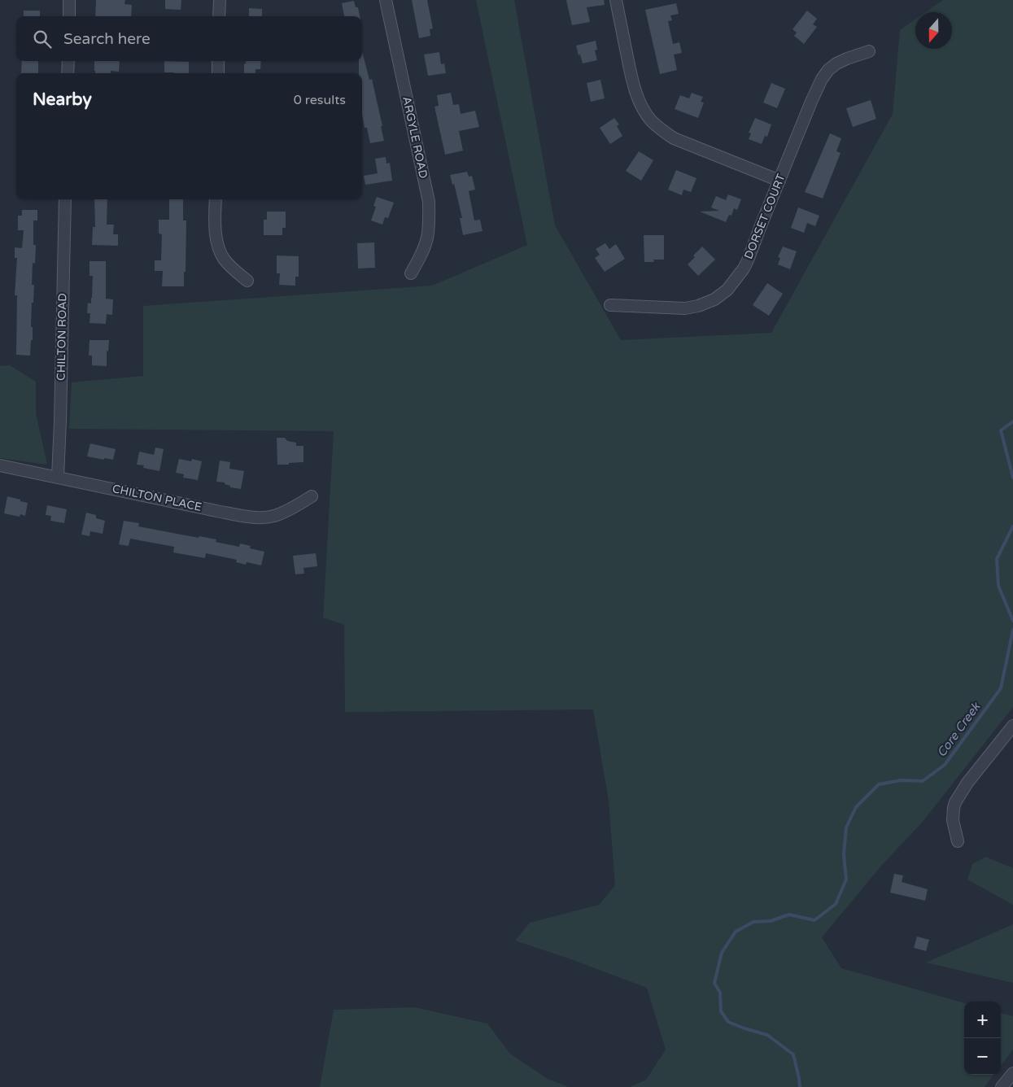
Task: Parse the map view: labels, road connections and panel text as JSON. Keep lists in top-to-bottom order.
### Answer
{
  "streets": {
    "street": [
      "ARGYLE ROAD",
      "DORSET COURT",
      "CHILTON ROAD",
      "CHILTON PLACE"
    ]
  },
  "crossings": [
    ["CHILTON ROAD", "CHILTON PLACE"]
  ],
  "water": ["Core Creek"],
  "north": "bottom",
  "page": {
    "search": "Search here",
    "heading": ["Nearby", "0 results"],
    "map_buttons": ["+", "−"]
  }
}
